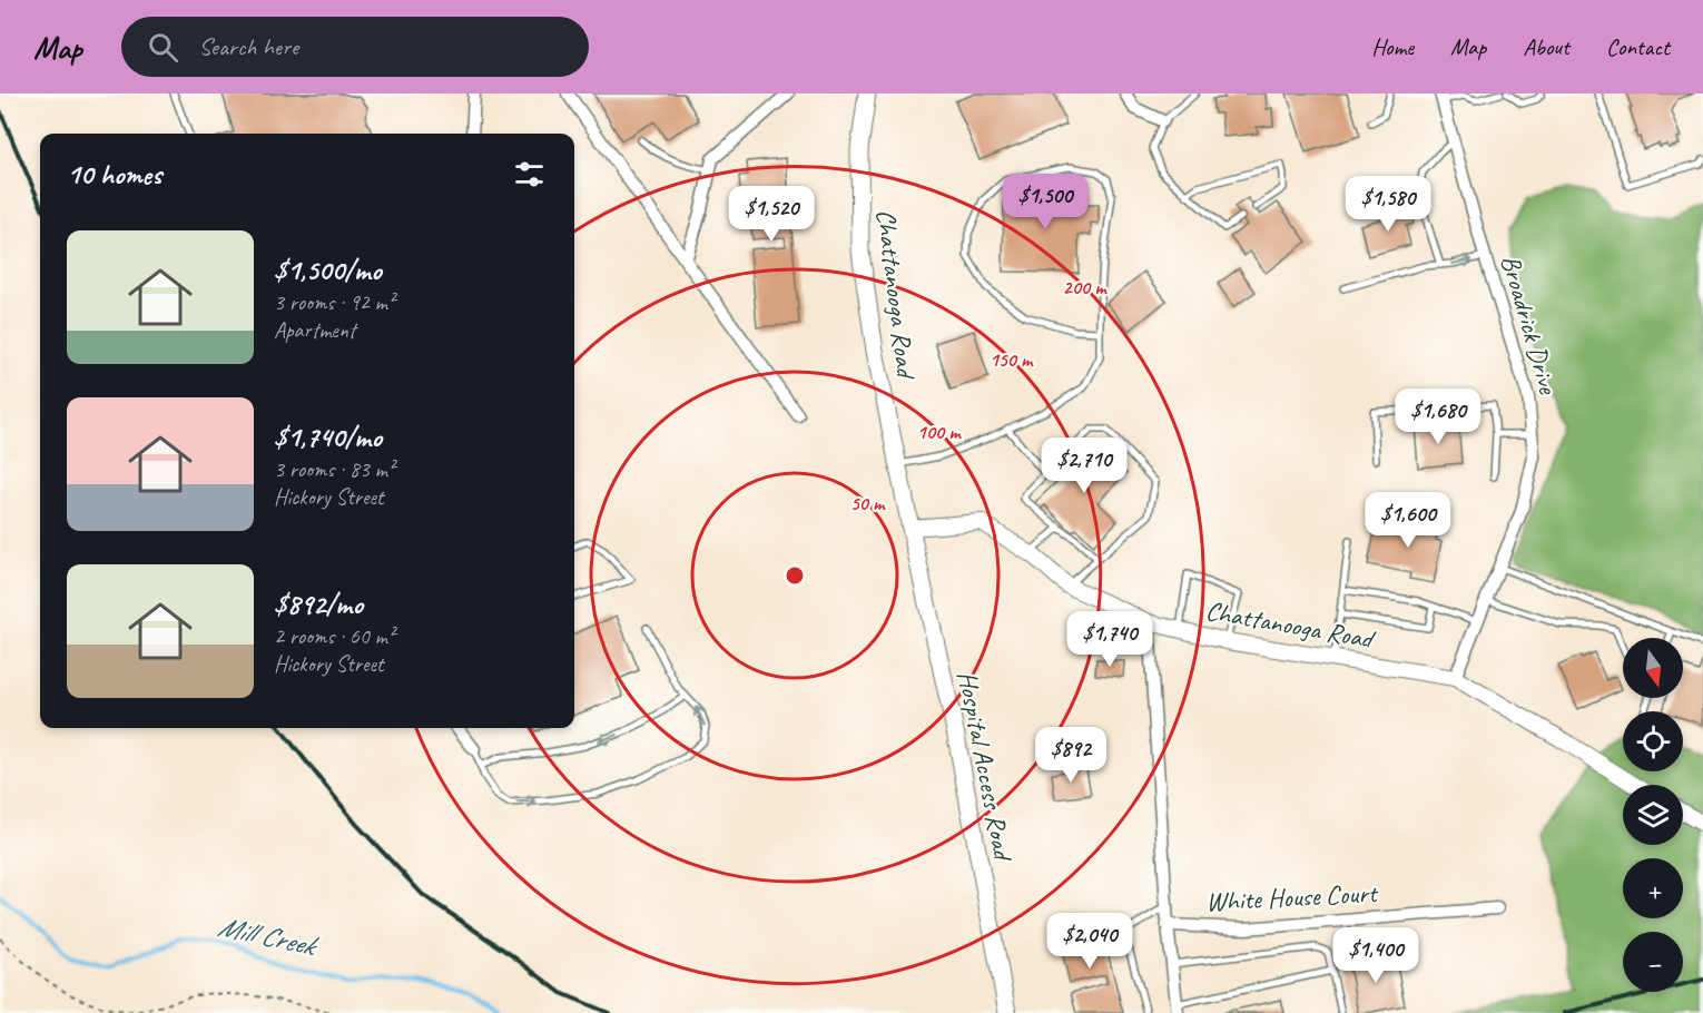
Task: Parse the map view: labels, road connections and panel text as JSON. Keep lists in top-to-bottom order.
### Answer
{
  "streets": {
    "main road": ["Chattanooga Road", "Hospital Access Road"],
    "street": ["Broadrick Drive", "White House Court"]
  },
  "crossings": [
    ["Chattanooga Road", "Broadrick Drive"],
    ["Chattanooga Road", "Hospital Access Road"]
  ],
  "water": ["Mill Creek"],
  "north": "bottom",
  "page": {
    "header": "Map",
    "search": "Search here",
    "nav": [
      "Home",
      "Map",
      "About",
      "Contact"
    ],
    "heading": "10 homes",
    "price": [
      "$1,500",
      "$1,580",
      "$1,520",
      "$1,680",
      "$2,710",
      "$1,600",
      "$1,740",
      "$892",
      "$2,040",
      "$1,400"
    ],
    "list": [
      {
        "name": "$1,500/mo",
        "note": "3 rooms · 92 m² · Apartment"
      },
      {
        "name": "$1,740/mo",
        "note": "3 rooms · 83 m² · Hickory Street"
      },
      {
        "name": "$892/mo",
        "note": "2 rooms · 60 m² · Hickory Street"
      }
    ],
    "map_buttons": ["+", "−"]
  },
  "rings": [
    "200 m",
    "150 m",
    "100 m",
    "50 m"
  ]
}
